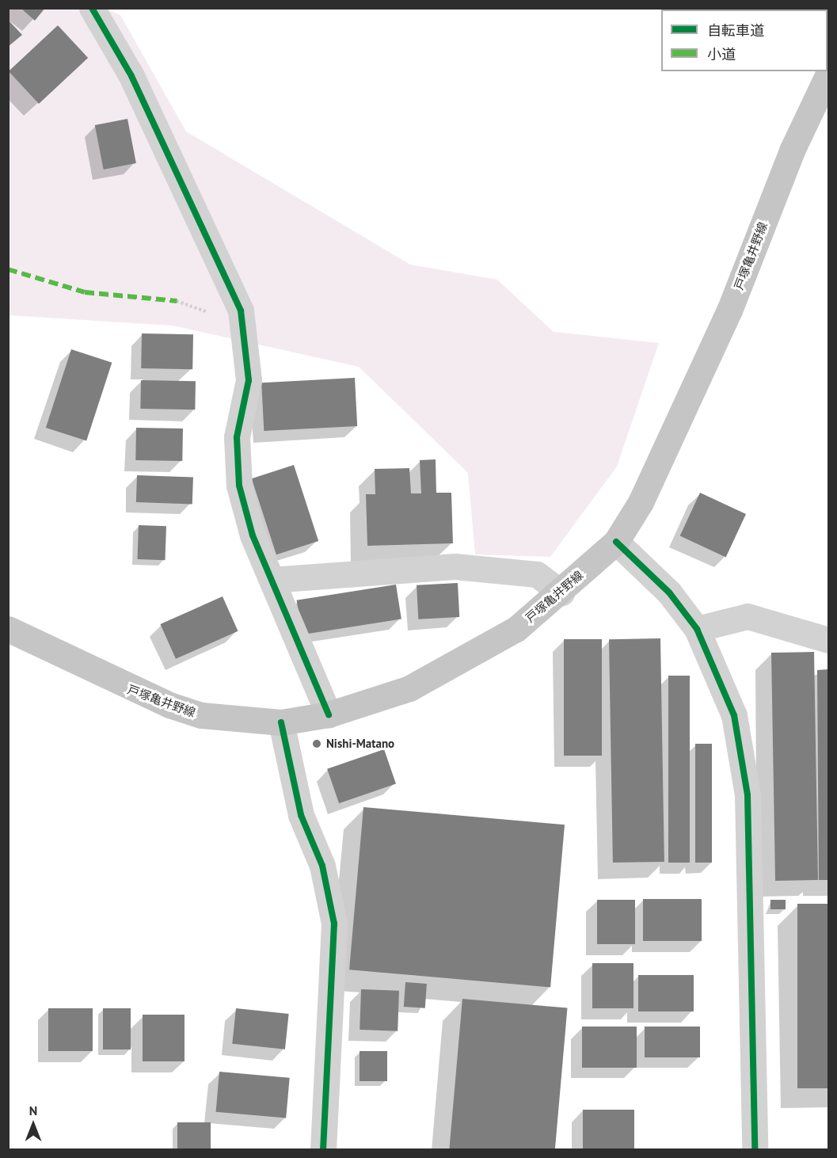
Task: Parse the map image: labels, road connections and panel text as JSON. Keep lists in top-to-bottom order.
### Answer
{
  "streets": {
    "main road": ["戸塚亀井野線"]
  },
  "places": ["Nishi-Matano"],
  "legend": ["自転車道", "小道"],
  "north": "top"
}
